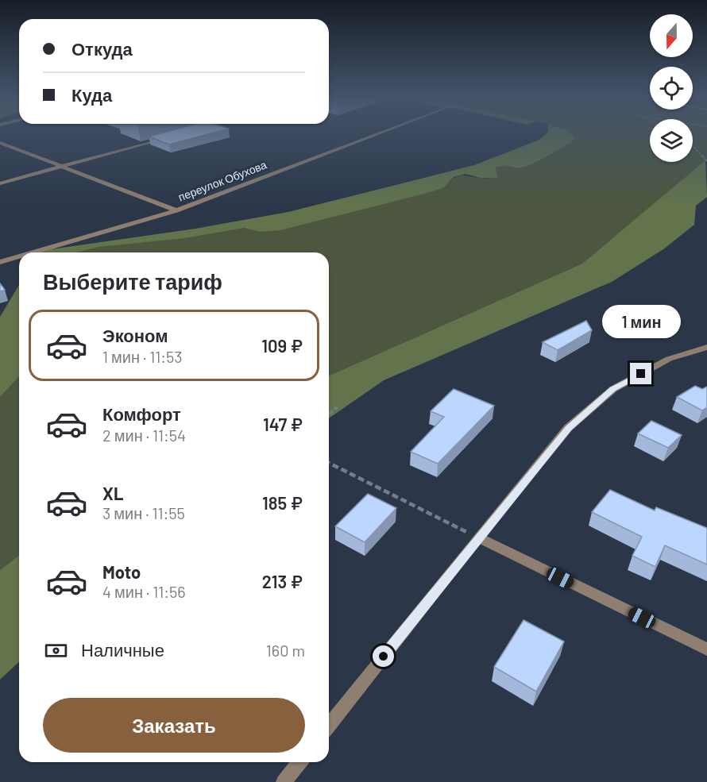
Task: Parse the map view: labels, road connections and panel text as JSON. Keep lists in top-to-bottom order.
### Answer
{
  "streets": {
    "street": ["переулок Обухова"]
  },
  "north": "bottom",
  "page": {
    "banner": ["Откуда", "Куда"],
    "heading": "Выберите тариф",
    "bubble": "1 мин",
    "list": [
      {
        "name": "Эконом",
        "note": "1 мин · 11:53",
        "value": "109 ₽"
      },
      {
        "name": "Комфорт",
        "note": "2 мин · 11:54",
        "value": "147 ₽"
      },
      {
        "name": "XL",
        "note": "3 мин · 11:55",
        "value": "185 ₽"
      },
      {
        "name": "Moto",
        "note": "4 мин · 11:56",
        "value": "213 ₽"
      }
    ],
    "pay": ["Наличные", "160 m"],
    "buttons": "Заказать"
  }
}
